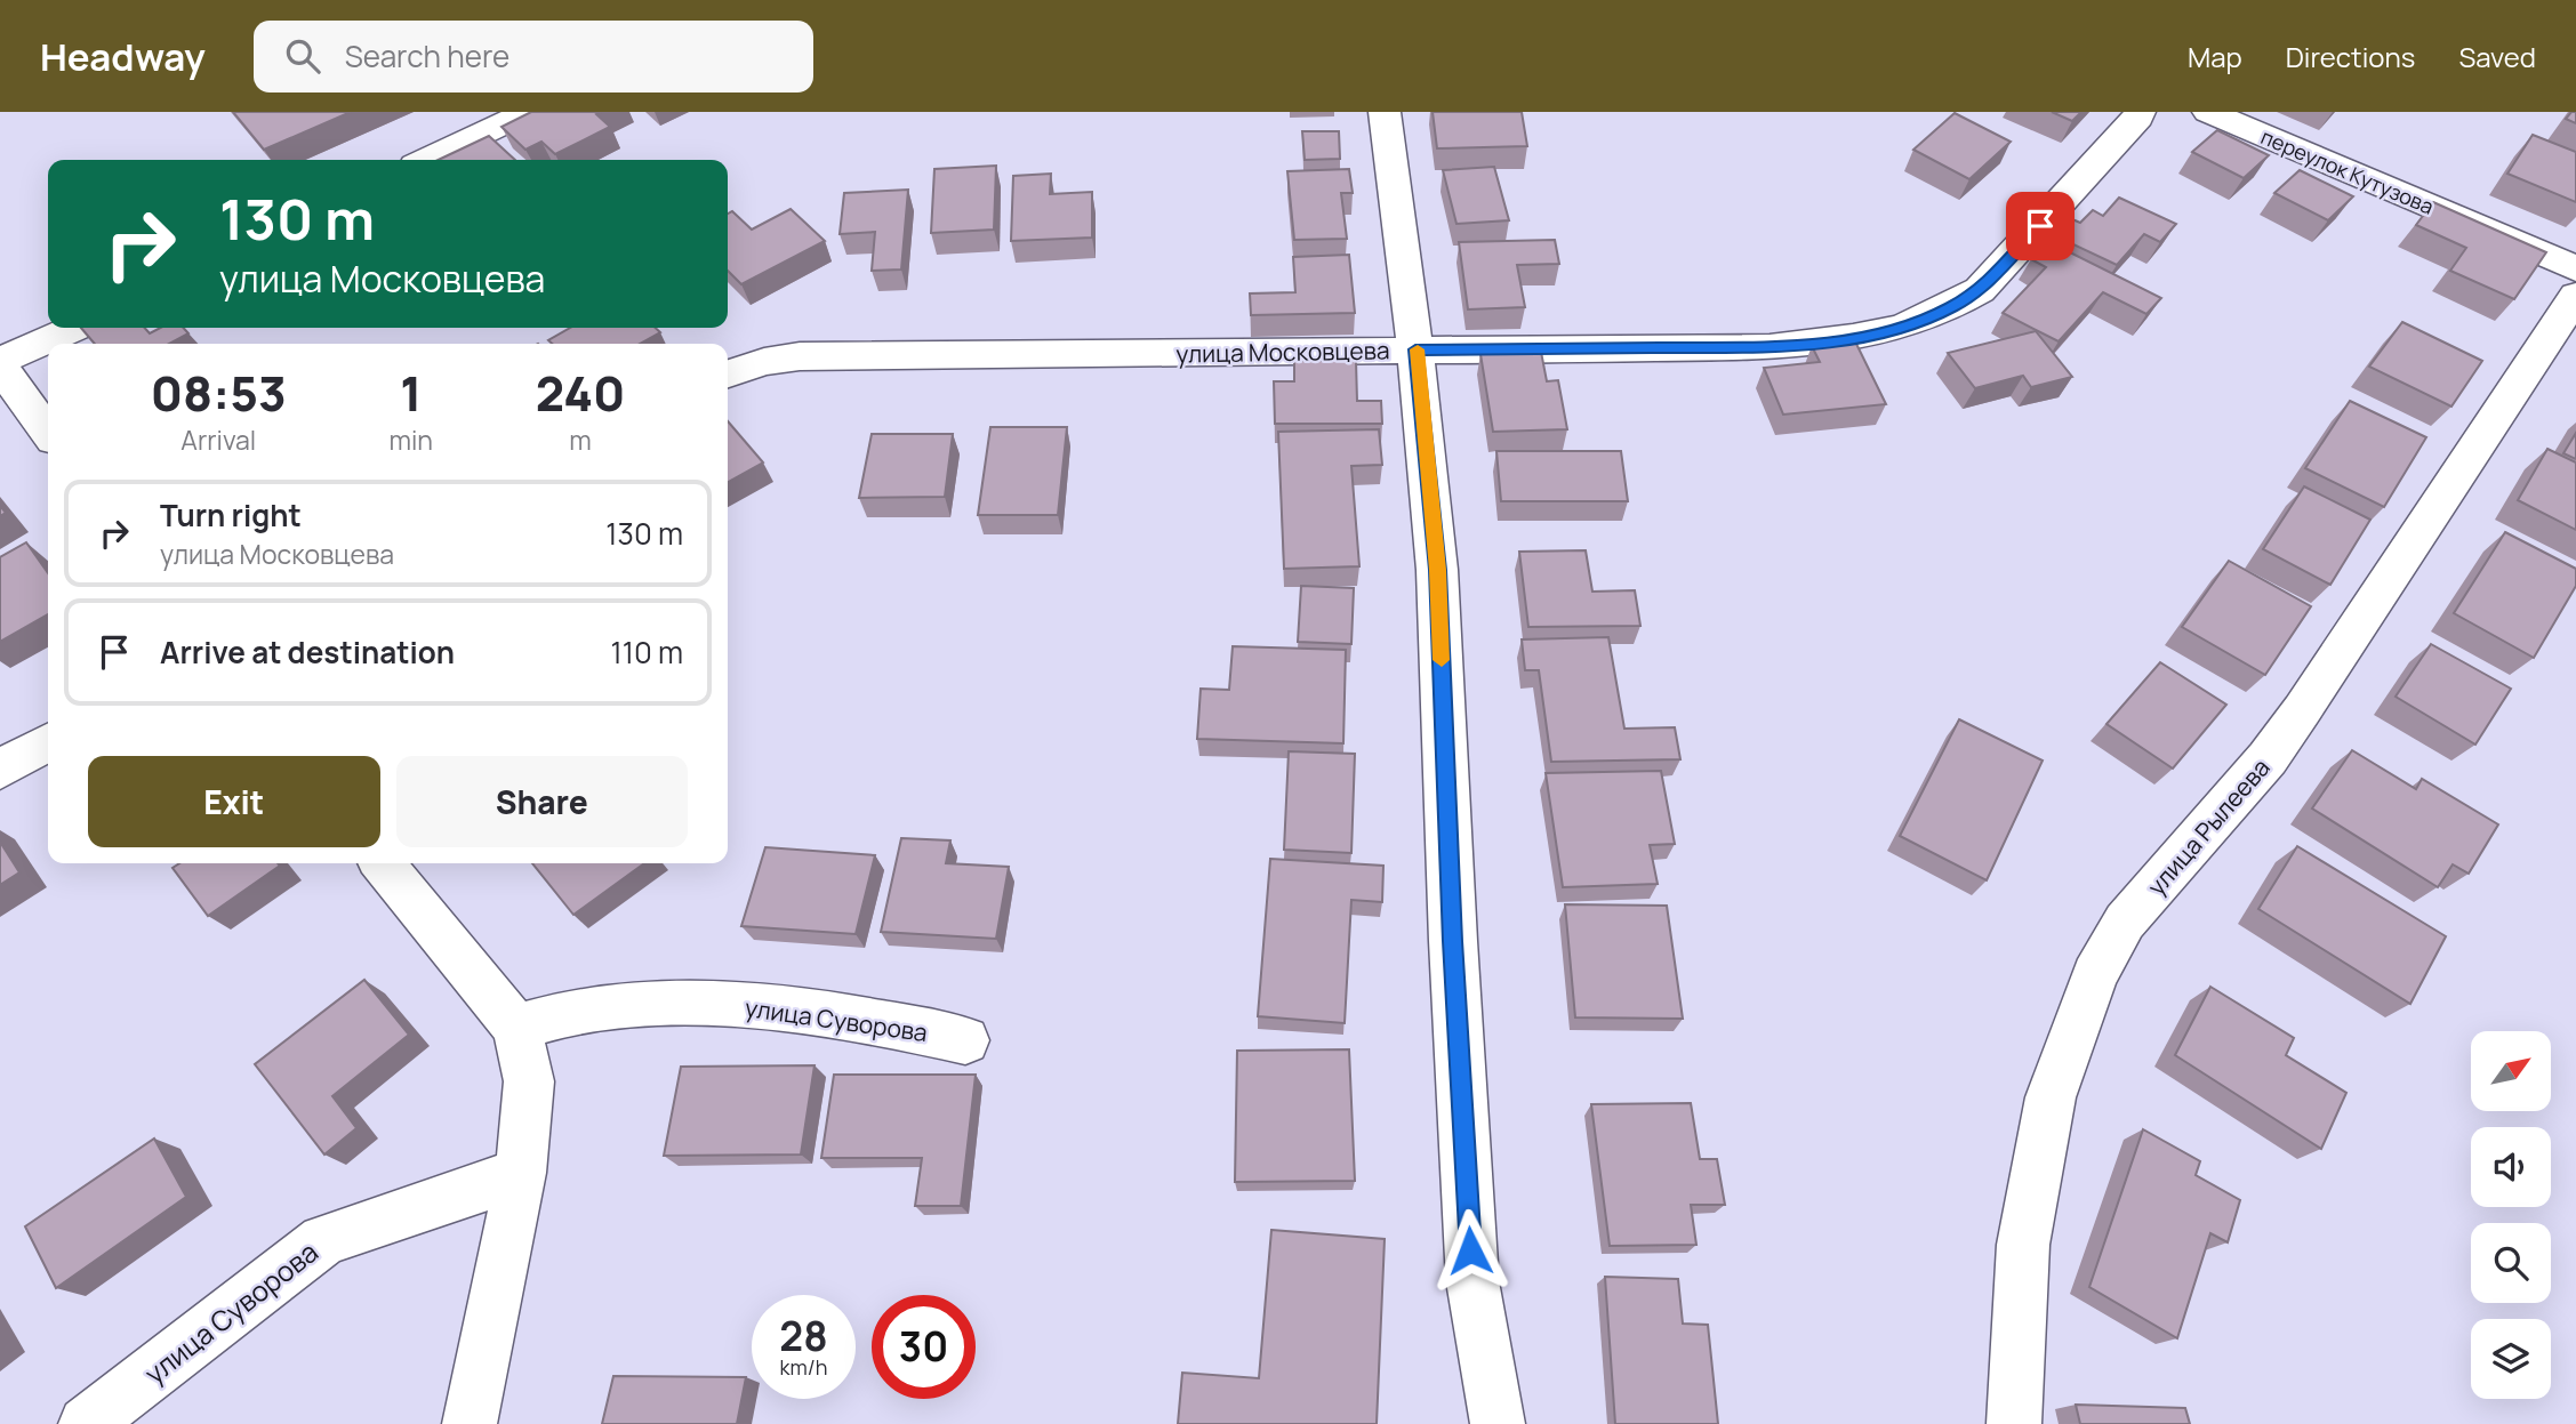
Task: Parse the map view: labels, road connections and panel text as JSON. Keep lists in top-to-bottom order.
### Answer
{
  "streets": {
    "street": [
      "переулок Кутузова",
      "улица Московцева",
      "улица Рылеева",
      "улица Суворова"
    ]
  },
  "north": "top right",
  "page": {
    "header": "Headway",
    "search": "Search here",
    "nav": ["Map", "Directions", "Saved"],
    "turn": ["130 m", "улица Московцева"],
    "eta": [
      "08:53",
      "Arrival",
      "1",
      "min",
      "240",
      "m"
    ],
    "list": [
      {
        "name": "Turn right",
        "note": "улица Московцева",
        "value": "130 m"
      },
      {
        "name": "Arrive at destination",
        "value": "110 m"
      }
    ],
    "buttons": ["Exit", "Share"],
    "speed": "28 km/h",
    "limit": "30"
  }
}
